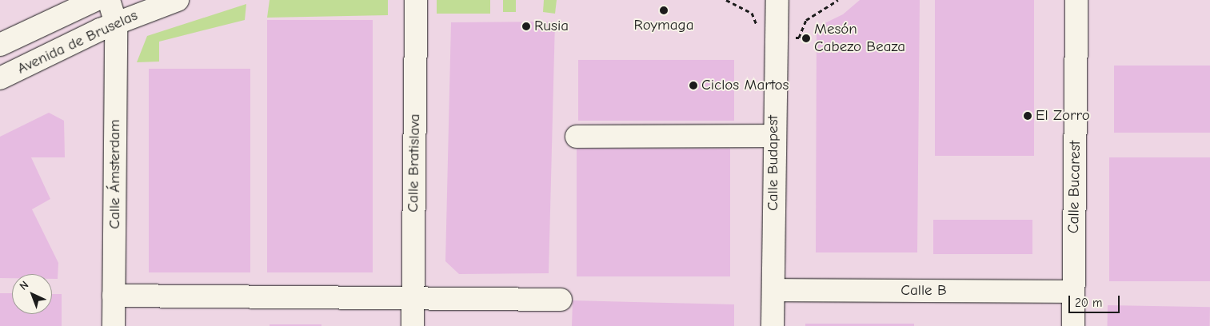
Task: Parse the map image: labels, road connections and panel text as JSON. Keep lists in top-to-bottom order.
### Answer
{
  "streets": {
    "street": [
      "Avenida de Bruselas",
      "Calle Bratislava",
      "Calle Budapest",
      "Calle Ámsterdam",
      "Calle Bucarest",
      "Calle B"
    ]
  },
  "crossings": [
    ["Avenida de Bruselas", "Calle Ámsterdam"],
    ["Calle Budapest", "Calle B"],
    ["Calle Bucarest", "Calle B"]
  ],
  "places": [
    "Roymaga",
    "Rusia",
    "Mesón Cabezo Beaza",
    "Ciclos Martos",
    "El Zorro"
  ],
  "scale_bar": "20 m",
  "north": "top left"
}
